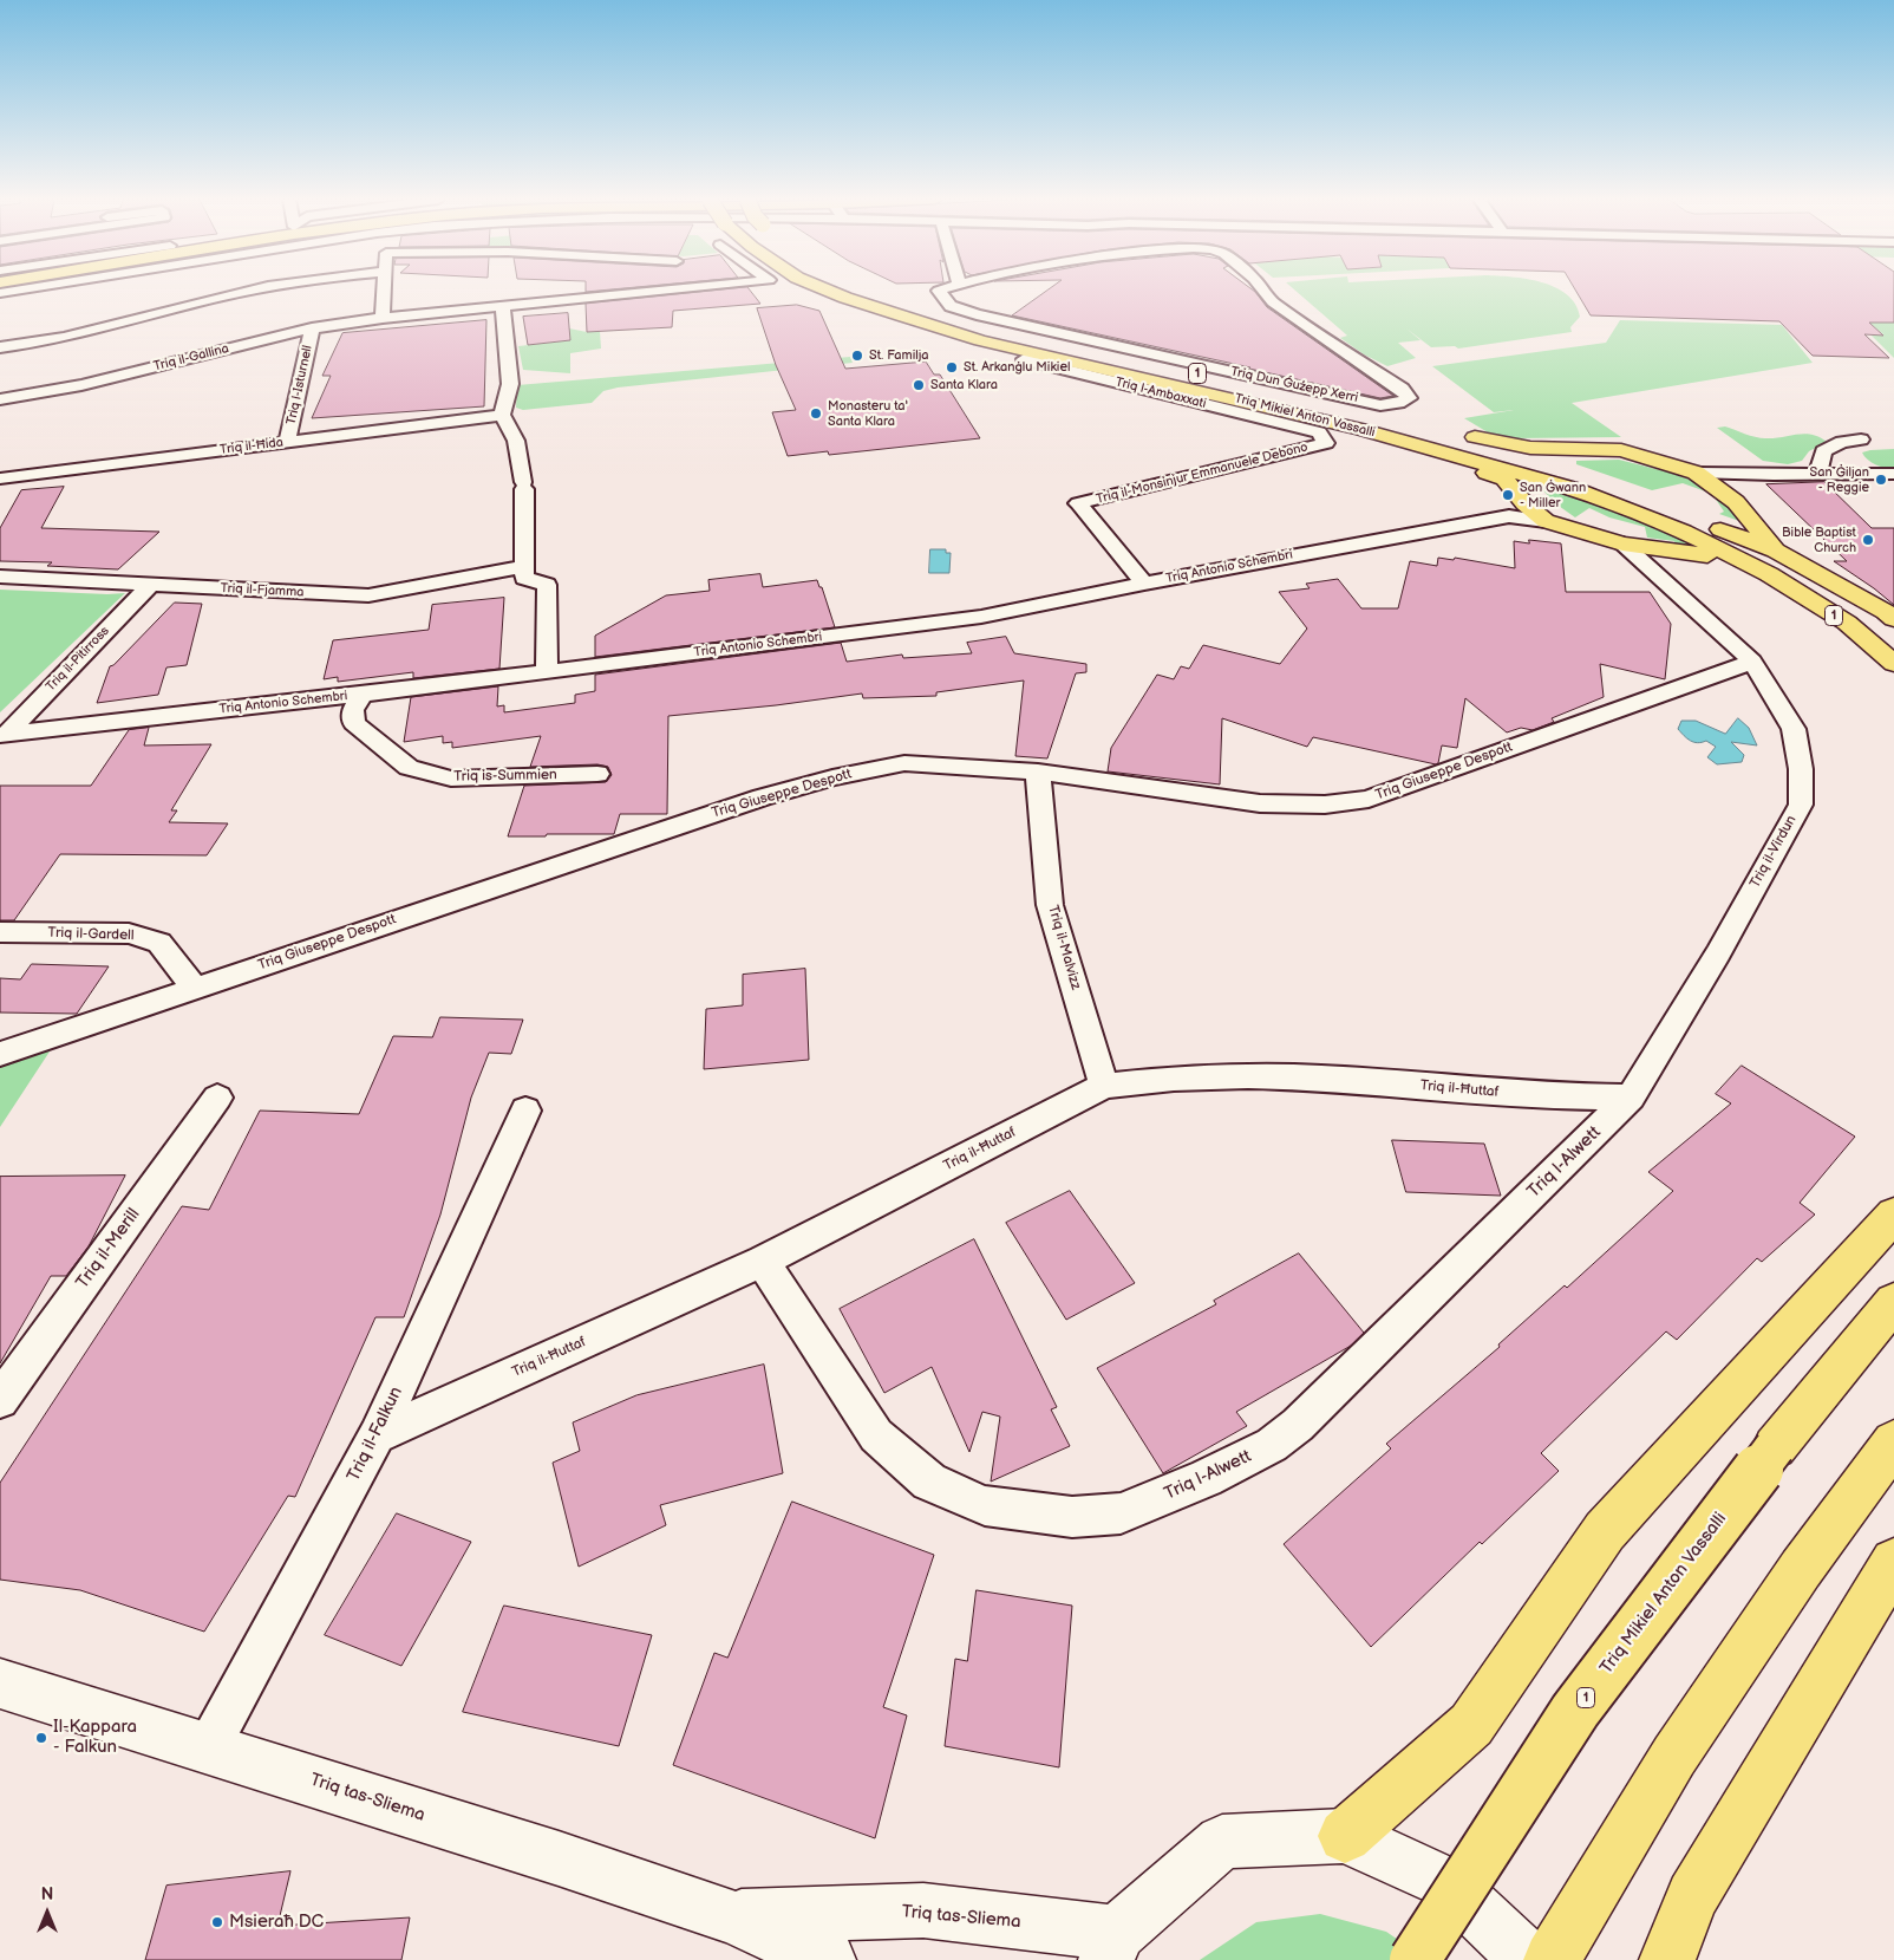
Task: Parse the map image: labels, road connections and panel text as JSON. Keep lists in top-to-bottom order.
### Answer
{
  "streets": {
    "main road": ["1", "Triq Mikiel Anton Vassalli", "Triq tas-Sliema"],
    "street": [
      "Triq il-Gallina",
      "Triq l-Isturnell",
      "Triq Dun Ǵuźepp Xerri",
      "Triq l-Ambaxxati",
      "Triq il-Ħida",
      "Triq il-Monsinjur Emmanuele Debono",
      "Triq Antonio Schembri",
      "Triq il-Fjamma",
      "Triq il-Pitirross",
      "Triq Giuseppe Despott",
      "Triq is-Summien",
      "Triq il-Virdun",
      "Triq il-Gardell",
      "Triq il-Malvizz",
      "Triq il-Ħuttaf",
      "Triq l-Alwett",
      "Triq il-Merill",
      "Triq il-Falkun"
    ]
  },
  "crossings": [
    ["Triq il-Gallina", "Triq l-Isturnell"],
    ["1", "Triq Mikiel Anton Vassalli"],
    ["1", "Triq Antonio Schembri"],
    ["1", "Triq il-Virdun"],
    ["Triq l-Isturnell", "Triq il-Ħida"],
    ["Triq Dun Ǵuźepp Xerri", "Triq Mikiel Anton Vassalli"],
    ["Triq l-Ambaxxati", "Triq il-Monsinjur Emmanuele Debono"],
    ["Triq il-Monsinjur Emmanuele Debono", "Triq Antonio Schembri"],
    ["Triq Antonio Schembri", "Triq il-Pitirross"],
    ["Triq Antonio Schembri", "Triq is-Summien"],
    ["Triq il-Fjamma", "Triq il-Pitirross"],
    ["Triq Giuseppe Despott", "Triq il-Virdun"],
    ["Triq Giuseppe Despott", "Triq il-Gardell"],
    ["Triq Giuseppe Despott", "Triq il-Malvizz"],
    ["Triq il-Virdun", "Triq il-Ħuttaf"],
    ["Triq il-Virdun", "Triq l-Alwett"],
    ["Triq il-Malvizz", "Triq il-Ħuttaf"],
    ["Triq il-Ħuttaf", "Triq l-Alwett"],
    ["Triq il-Ħuttaf", "Triq il-Falkun"],
    ["Triq il-Falkun", "Triq tas-Sliema"]
  ],
  "places": [
    "St. Familja",
    "St. Arkanġlu Mikiel",
    "Santa Klara",
    "Monasteru ta' Santa Klara",
    "San Ġiljan - Reggie",
    "San Ġwann - Miller",
    "Bible Baptist Church",
    "Il-Kappara - Falkun",
    "Msieraħ DC"
  ],
  "north": "top"
}
